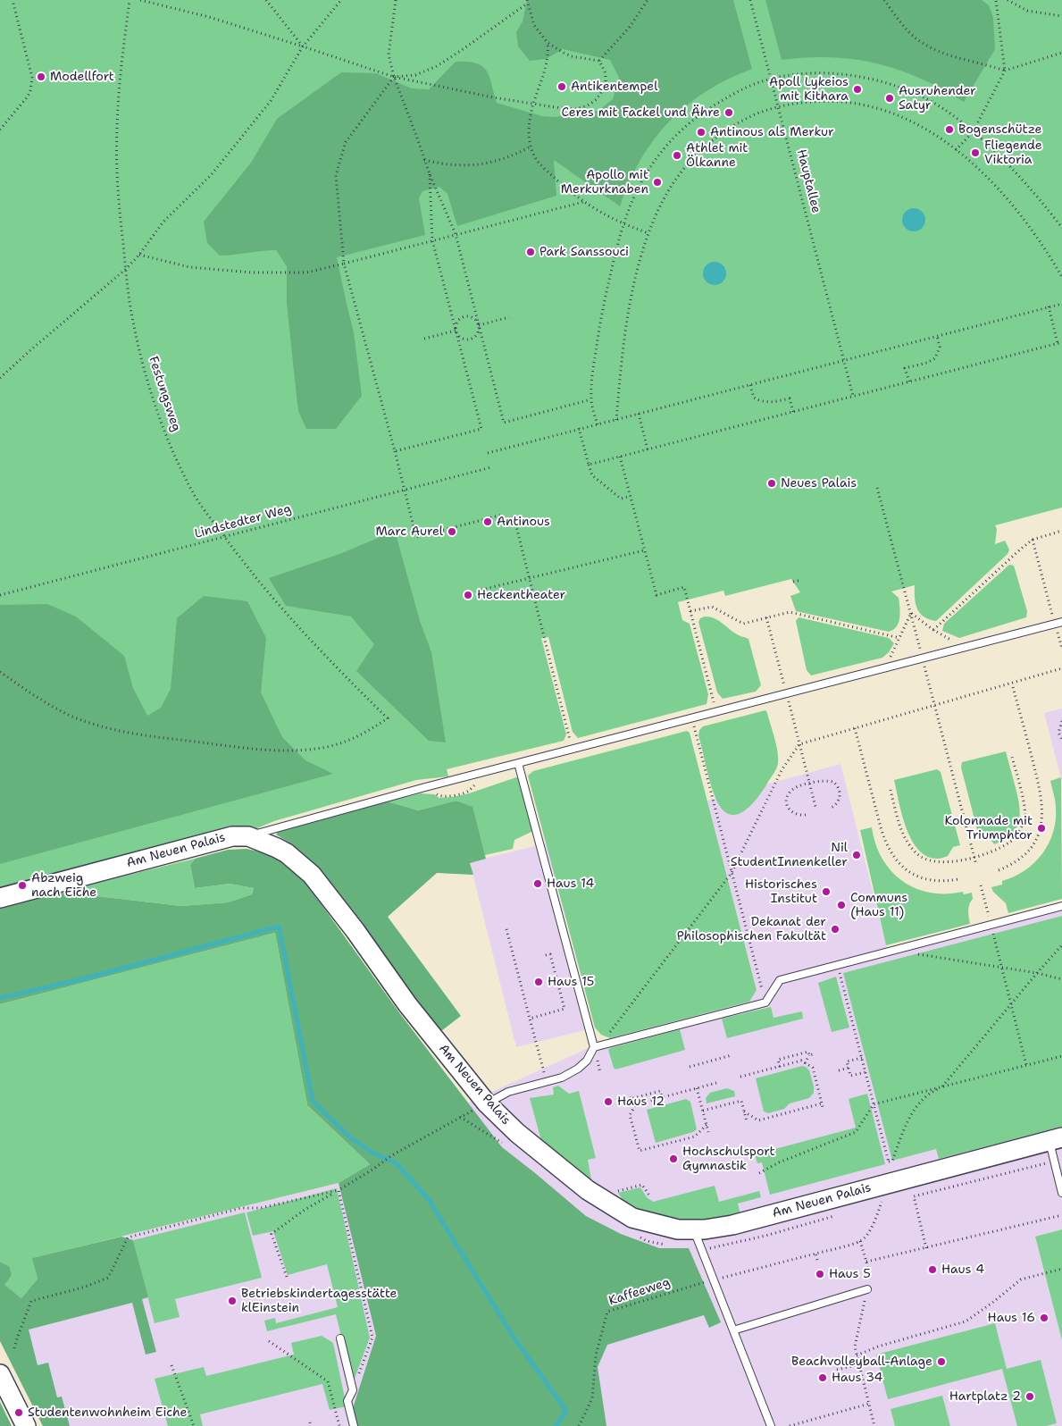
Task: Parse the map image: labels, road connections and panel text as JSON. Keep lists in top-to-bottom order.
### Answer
{
  "streets": {
    "street": ["Am Neuen Palais"],
    "path": [
      "Hauptallee",
      "Festungsweg",
      "Lindstedter Weg",
      "Kaffeeweg"
    ]
  },
  "crossings": [
    ["Festungsweg", "Lindstedter Weg"]
  ],
  "places": [
    "Modellfort",
    "Antikentempel",
    "Apoll Lykeios mit Kithara",
    "Ausruhender Satyr",
    "Ceres mit Fackel und Ähre",
    "Bogenschütze",
    "Antinous als Merkur",
    "Fliegende Viktoria",
    "Athlet mit Ölkanne",
    "Apollo mit Merkurknaben",
    "Park Sanssouci",
    "Neues Palais",
    "Antinous",
    "Marc Aurel",
    "Heckentheater",
    "Kolonnade mit Triumphtor",
    "Nil StudentInnenkeller",
    "Haus 14",
    "Abzweig nach Eiche",
    "Historisches Institut",
    "Communs (Haus 11)",
    "Dekanat der Philosophischen Fakultät",
    "Haus 15",
    "Haus 12",
    "Hochschulsport Gymnastik",
    "Haus 4",
    "Haus 5",
    "Betriebskindertagesstätte klEinstein",
    "Haus 16",
    "Beachvolleyball-Anlage",
    "Haus 34",
    "Hartplatz 2",
    "Studentenwohnheim Eiche"
  ]
}
